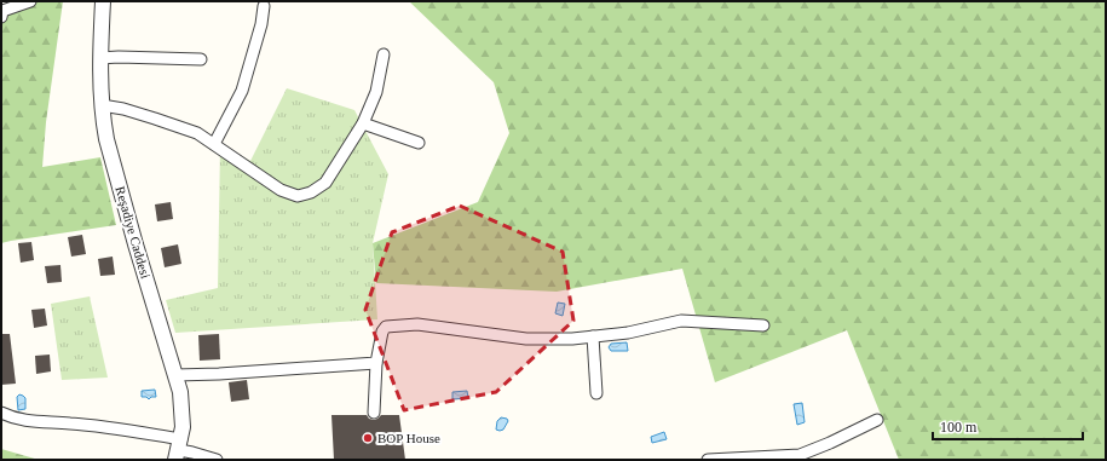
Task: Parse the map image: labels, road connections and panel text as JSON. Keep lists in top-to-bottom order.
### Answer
{
  "streets": {
    "street": ["Reşadiye Caddesi"]
  },
  "places": ["BOP House"],
  "scale_bar": "100 m"
}
